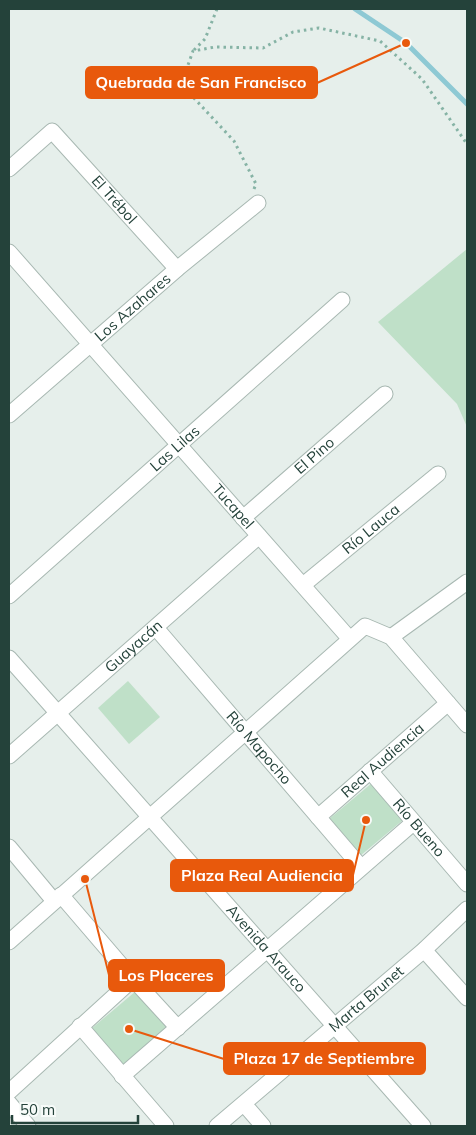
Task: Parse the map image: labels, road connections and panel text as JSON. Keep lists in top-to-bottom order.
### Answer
{
  "streets": {
    "street": [
      "El Trébol",
      "Los Azahares",
      "Las Lilas",
      "El Pino",
      "Tucapel",
      "Río Lauca",
      "Guayacán",
      "Río Mapocho",
      "Real Audiencia",
      "Río Bueno",
      "Avenida Arauco",
      "Marta Brunet"
    ]
  },
  "crossings": [
    ["El Trébol", "Los Azahares"],
    ["Los Azahares", "Tucapel"],
    ["Las Lilas", "Tucapel"],
    ["El Pino", "Tucapel"],
    ["Tucapel", "Río Lauca"],
    ["Tucapel", "Guayacán"],
    ["Guayacán", "Río Mapocho"],
    ["Guayacán", "Avenida Arauco"],
    ["Río Mapocho", "Real Audiencia"],
    ["Real Audiencia", "Río Bueno"],
    ["Avenida Arauco", "Marta Brunet"]
  ],
  "places": [
    "Quebrada de San Francisco",
    "Plaza Real Audiencia",
    "Los Placeres",
    "Plaza 17 de Septiembre"
  ],
  "scale_bar": "50 m"
}
